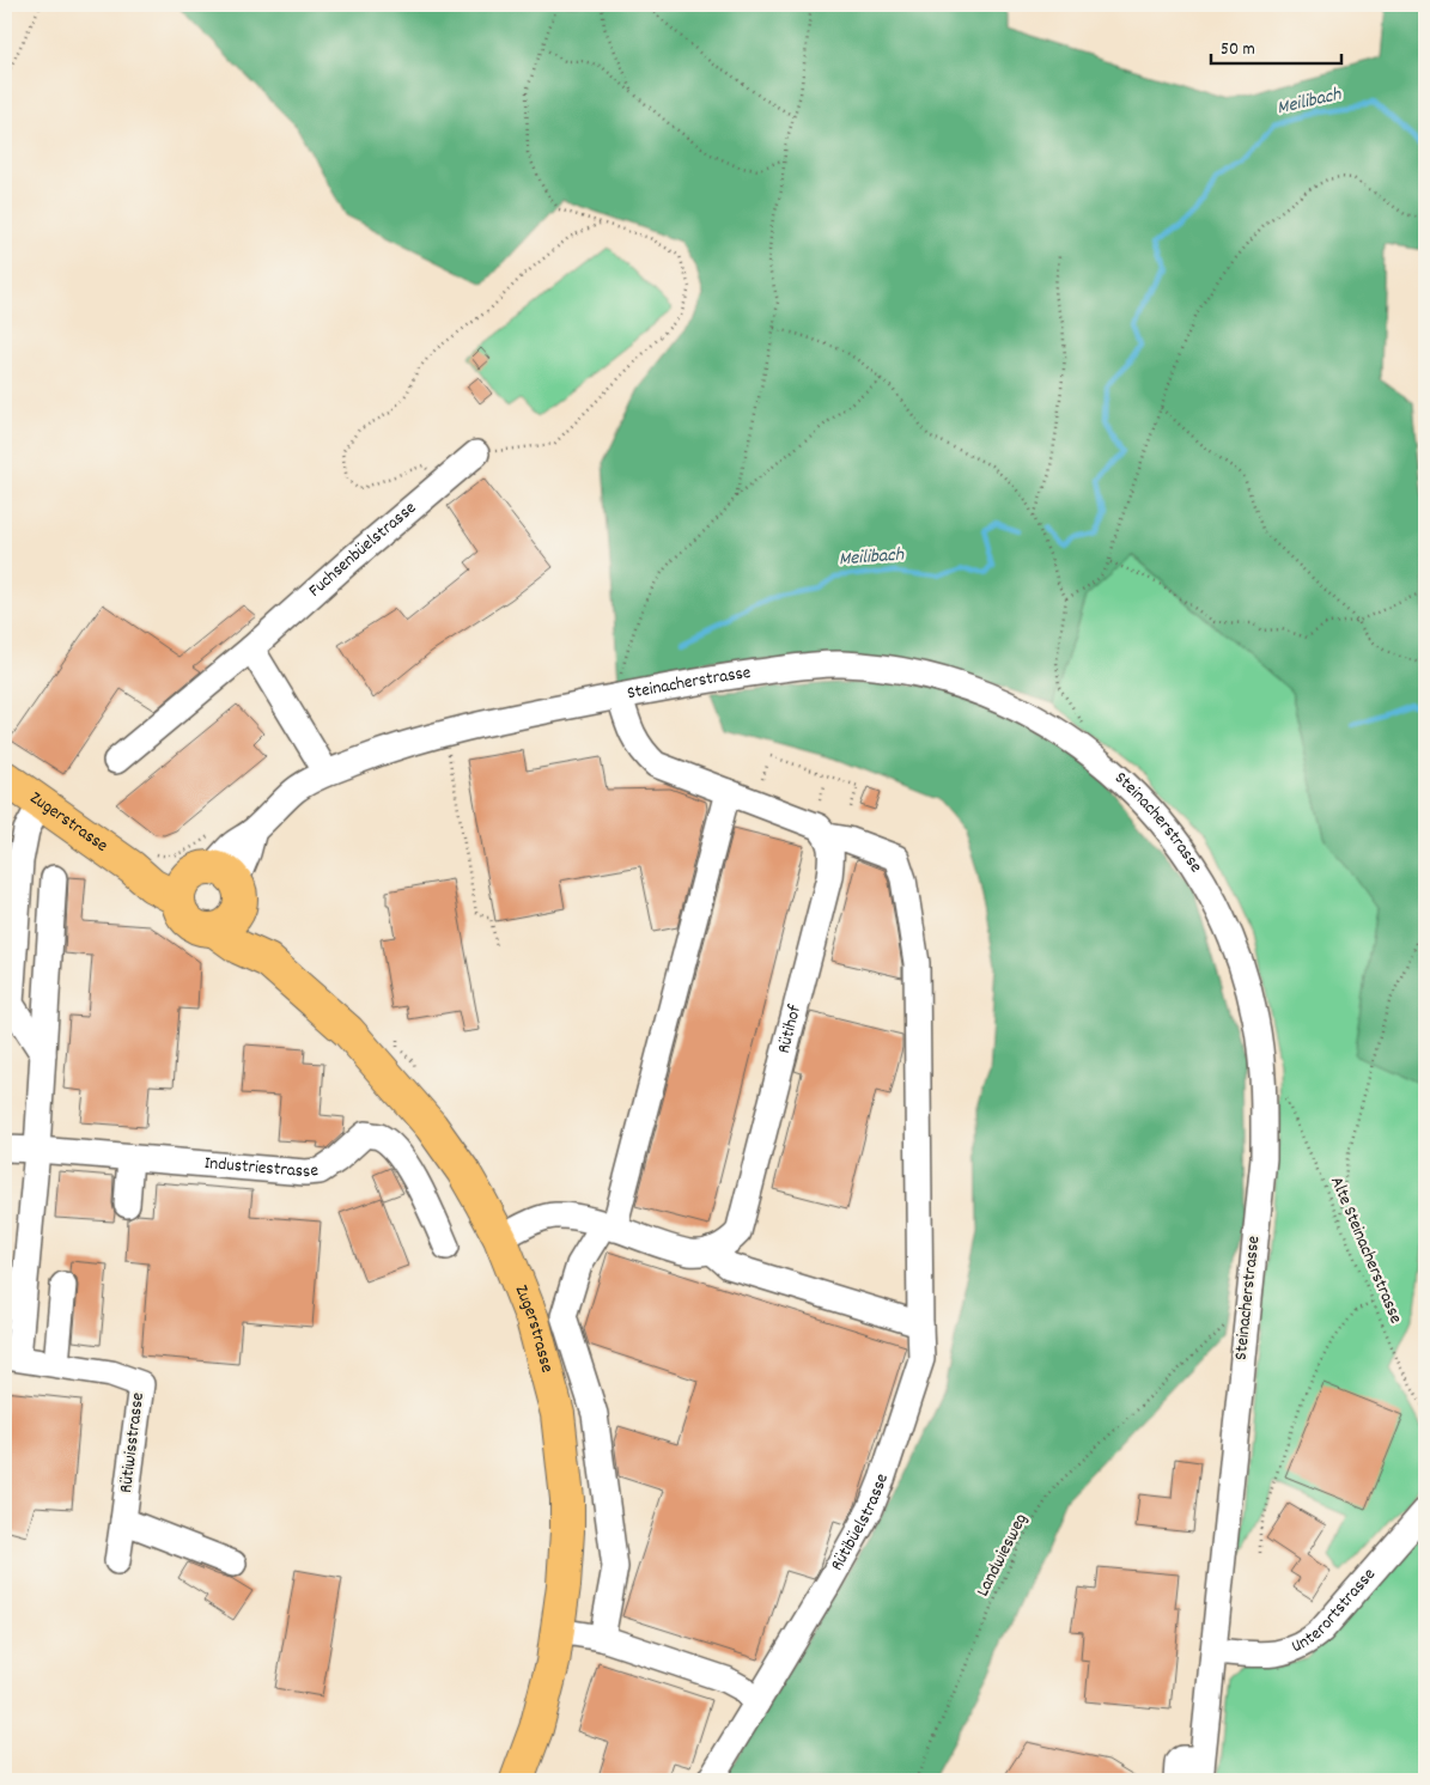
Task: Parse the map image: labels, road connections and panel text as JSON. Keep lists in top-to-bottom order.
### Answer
{
  "streets": {
    "main road": ["Zugerstrasse"],
    "street": [
      "Fuchsenbüelstrasse",
      "Steinacherstrasse",
      "Rütihof",
      "Industriestrasse",
      "Rütiwisstrasse",
      "Rütibüelstrasse",
      "Unterortstrasse"
    ],
    "path": ["Alte Steinacherstrasse", "Landwiesweg"]
  },
  "crossings": [
    ["Steinacherstrasse", "Zugerstrasse"],
    ["Steinacherstrasse", "Landwiesweg"],
    ["Steinacherstrasse", "Unterortstrasse"],
    ["Rütihof", "Rütibüelstrasse"],
    ["Industriestrasse", "Rütiwisstrasse"]
  ],
  "water": ["Meilibach"],
  "scale_bar": "50 m"
}
